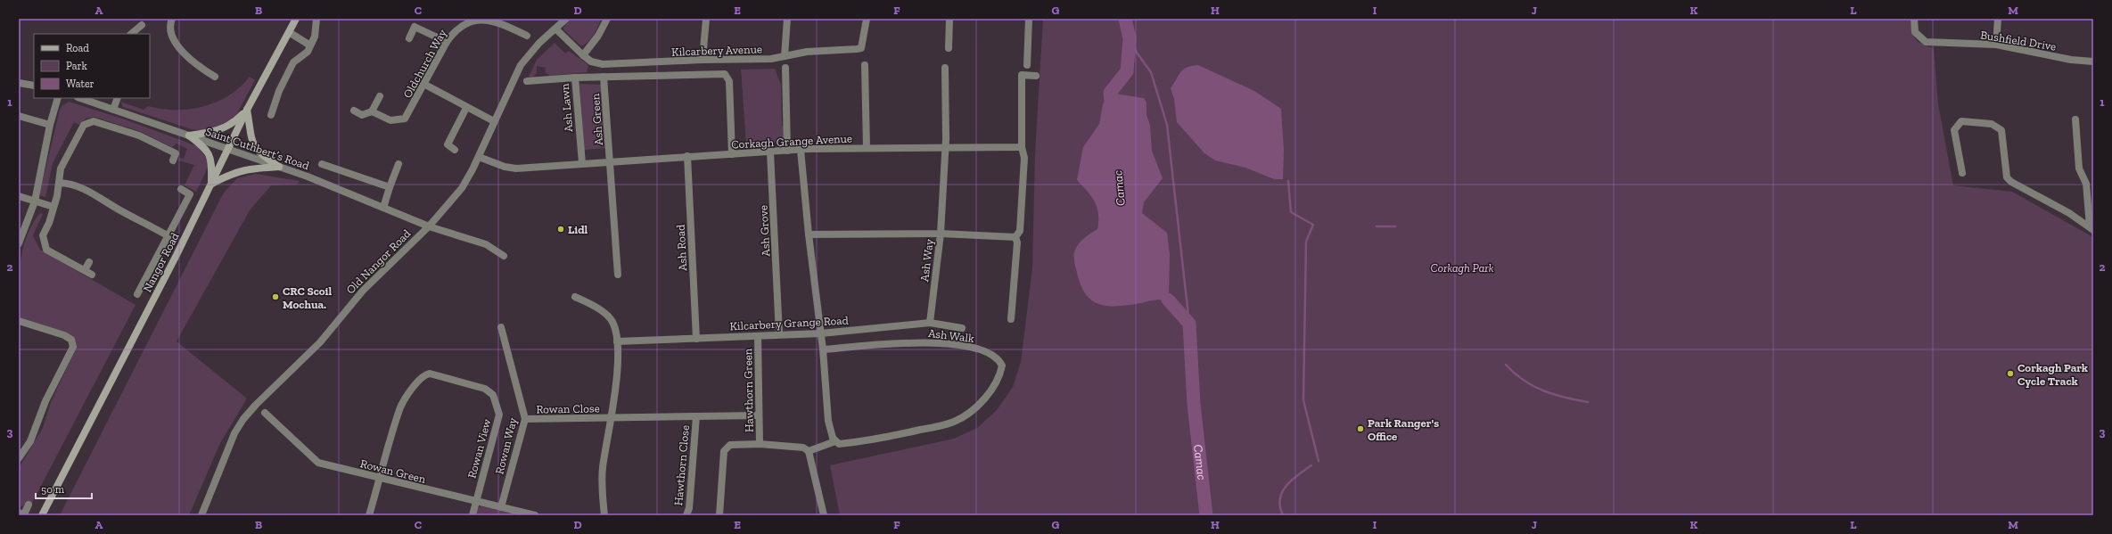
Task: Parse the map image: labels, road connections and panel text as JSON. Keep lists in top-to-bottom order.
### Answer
{
  "streets": {
    "main road": ["Nangor Road"],
    "street": [
      "Bushfield Drive",
      "Kilcarbery Avenue",
      "Oldchurch Way",
      "Ash Lawn",
      "Ash Green",
      "Corkagh Grange Avenue",
      "Saint Cuthbert’s Road",
      "Ash Grove",
      "Ash Road",
      "Ash Way",
      "Old Nangor Road",
      "Kilcarbery Grange Road",
      "Ash Walk",
      "Hawthorn Green",
      "Rowan Close",
      "Rowan Way",
      "Rowan View",
      "Hawthorn Close",
      "Rowan Green"
    ]
  },
  "crossings": [
    ["Kilcarbery Avenue", "Old Nangor Road"],
    ["Ash Lawn", "Ash Green"],
    ["Ash Lawn", "Corkagh Grange Avenue"],
    ["Ash Green", "Corkagh Grange Avenue"],
    ["Corkagh Grange Avenue", "Ash Grove"],
    ["Corkagh Grange Avenue", "Ash Road"],
    ["Corkagh Grange Avenue", "Old Nangor Road"],
    ["Saint Cuthbert’s Road", "Old Nangor Road"],
    ["Saint Cuthbert’s Road", "Nangor Road"],
    ["Ash Grove", "Kilcarbery Grange Road"],
    ["Ash Road", "Kilcarbery Grange Road"],
    ["Ash Way", "Kilcarbery Grange Road"],
    ["Kilcarbery Grange Road", "Hawthorn Green"],
    ["Hawthorn Green", "Hawthorn Close"],
    ["Rowan Close", "Rowan Way"],
    ["Rowan Close", "Hawthorn Close"],
    ["Rowan Way", "Rowan Green"],
    ["Rowan View", "Rowan Green"]
  ],
  "water": ["Camac"],
  "parks": ["Corkagh Park"],
  "places": [
    "Lidl",
    "CRC Scoil Mochua.",
    "Corkagh Park Cycle Track",
    "Park Ranger's Office"
  ],
  "legend": ["Road", "Park", "Water"],
  "scale_bar": "50 m",
  "grid": {
    "columns": [
      "A",
      "B",
      "C",
      "D",
      "E",
      "F",
      "G",
      "H",
      "I",
      "J",
      "K",
      "L",
      "M"
    ],
    "rows": ["1", "2", "3"]
  }
}
